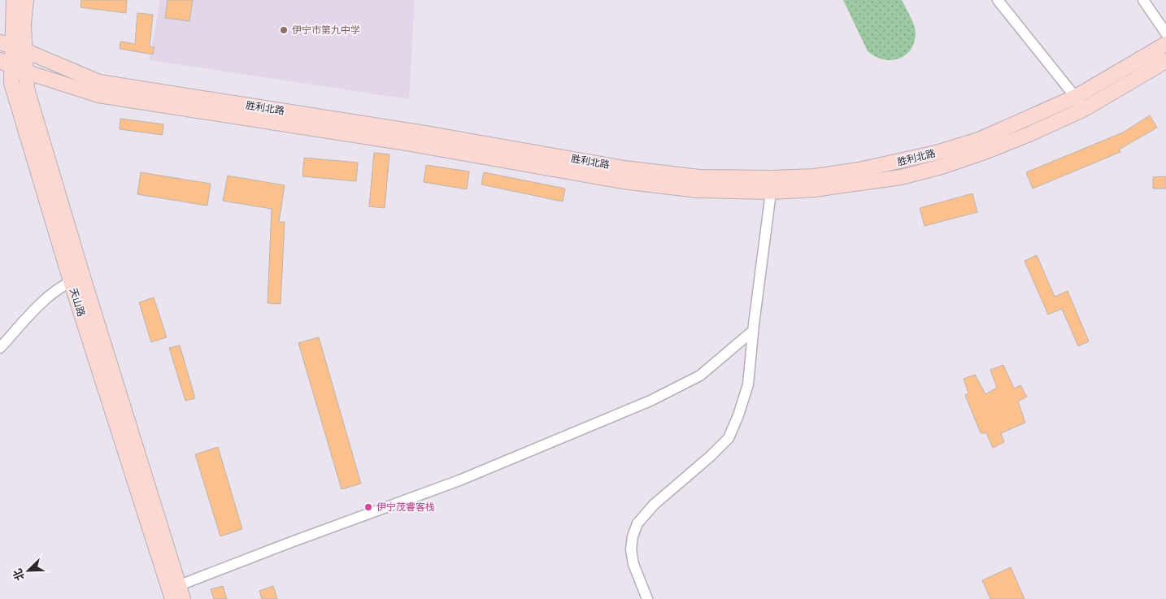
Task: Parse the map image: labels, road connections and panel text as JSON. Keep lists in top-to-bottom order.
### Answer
{
  "streets": {
    "main road": ["胜利北路", "天山路"]
  },
  "crossings": [
    ["胜利北路", "天山路"]
  ],
  "places": ["伊宁市第九中学", "伊宁茂睿客栈"],
  "north": "bottom left"
}
